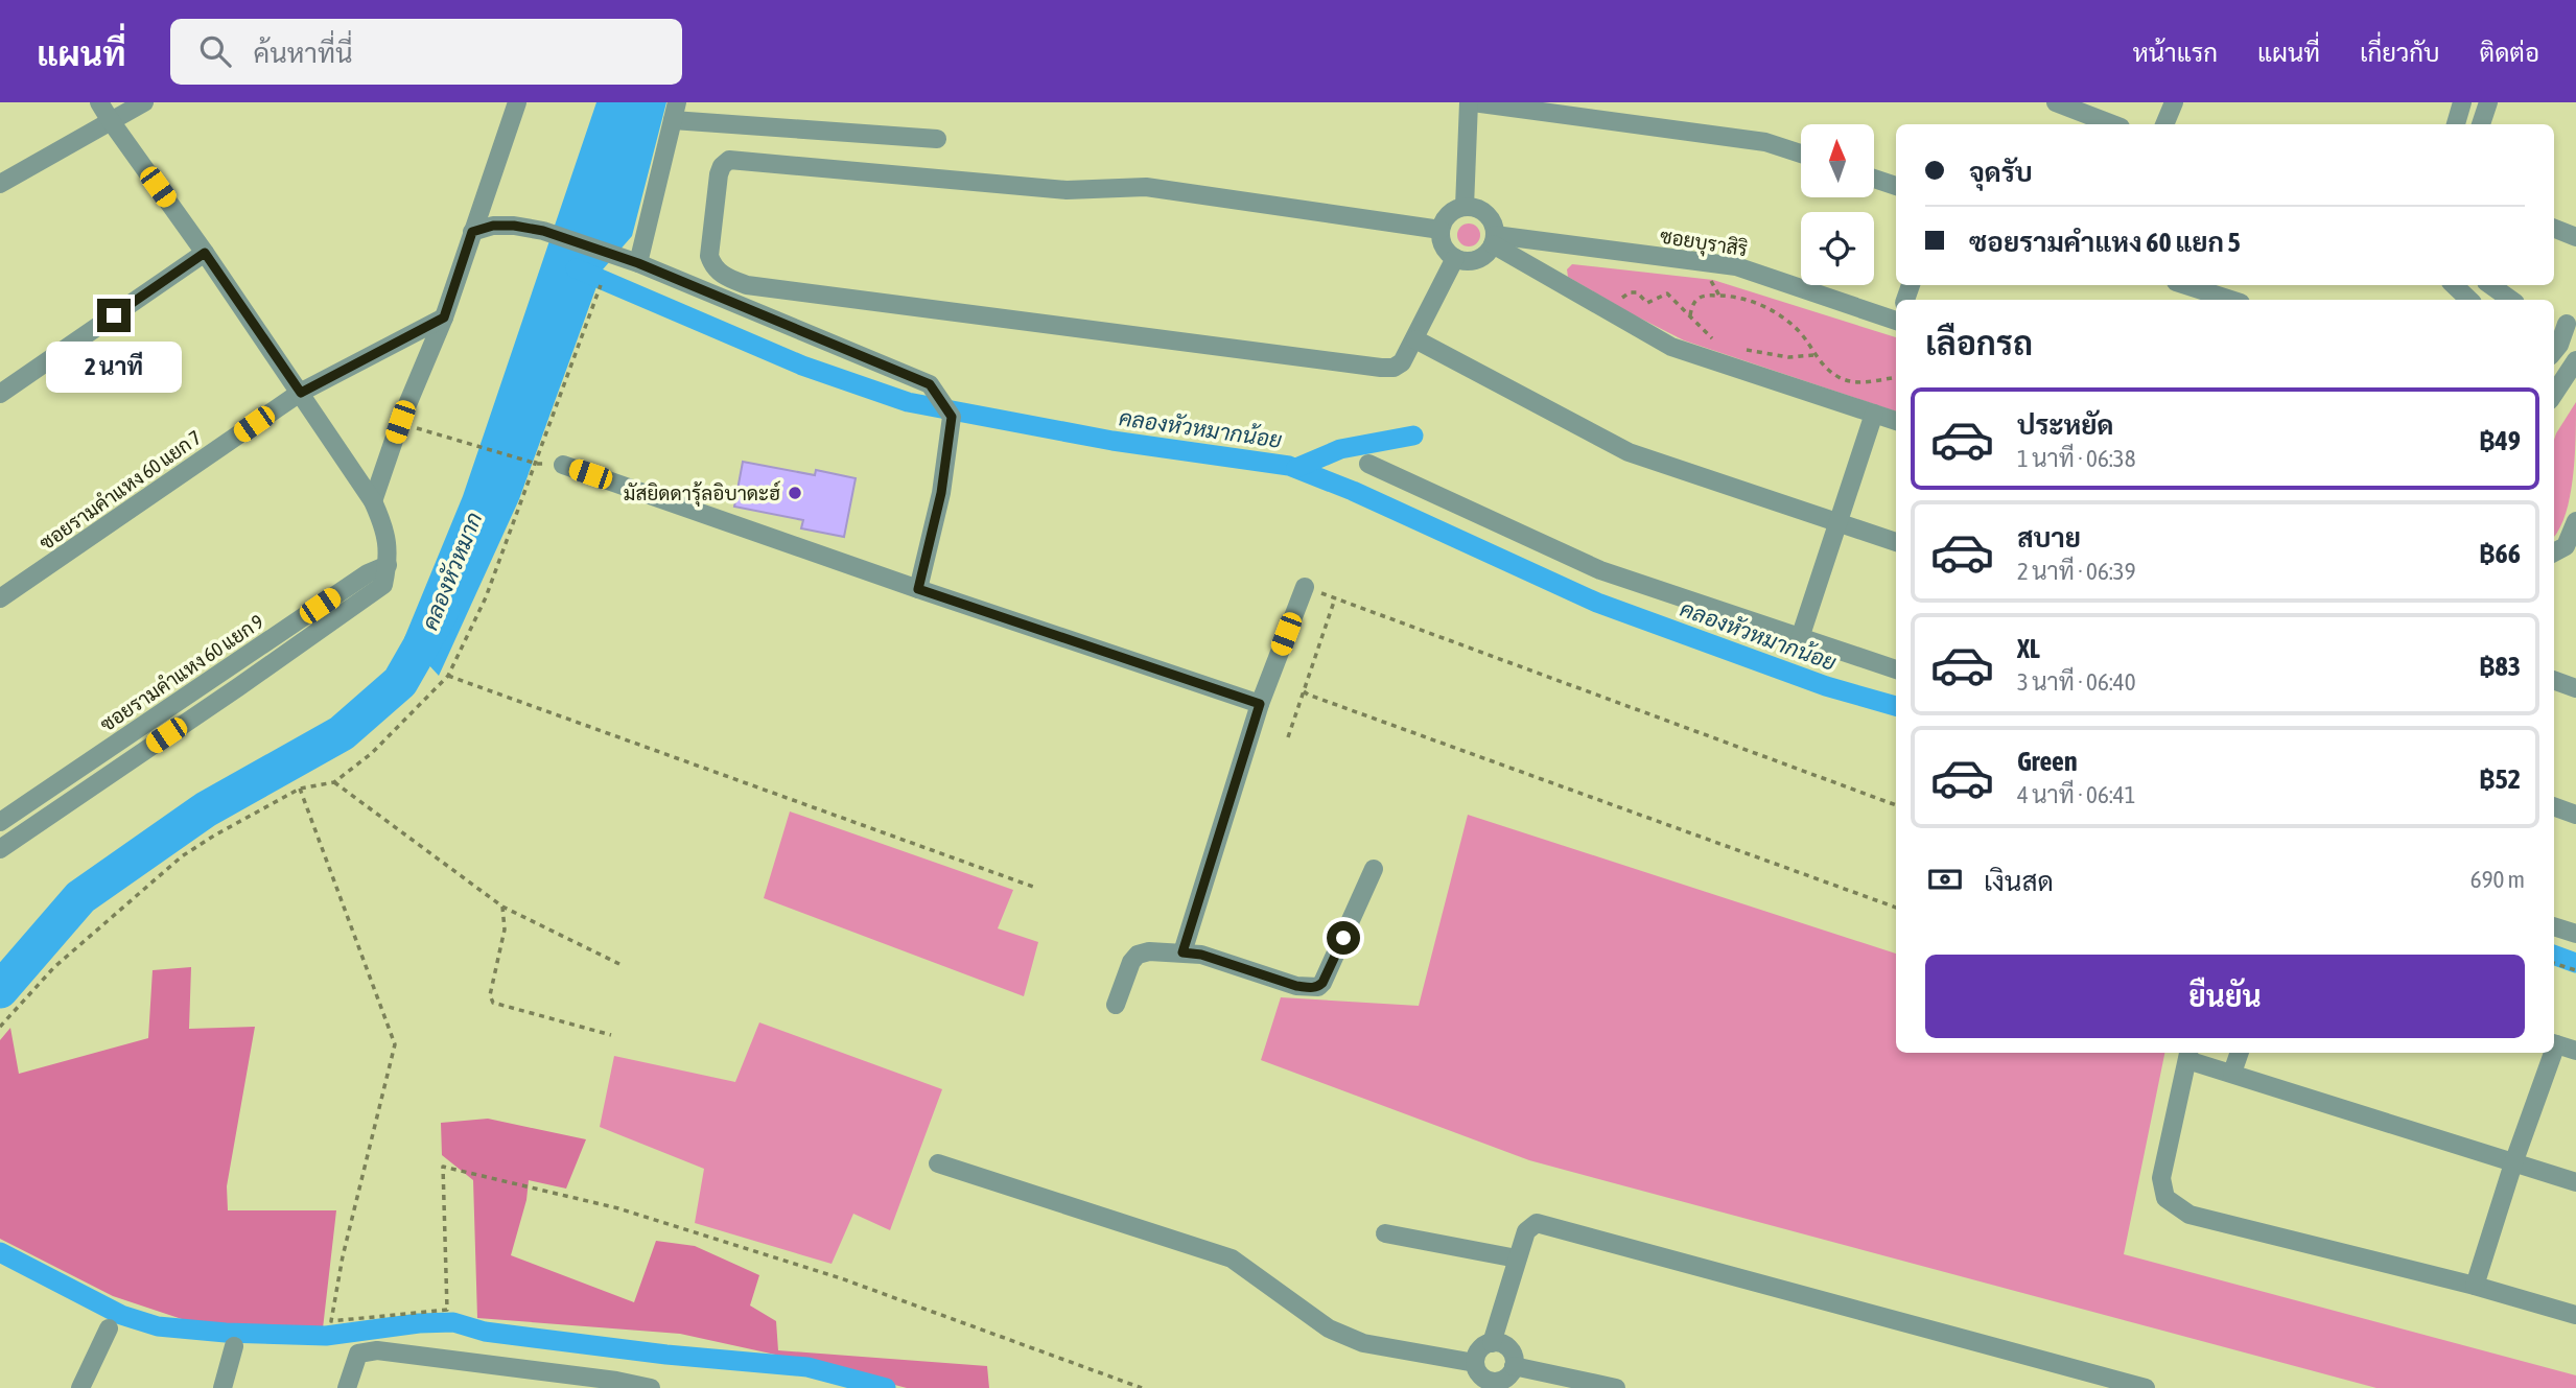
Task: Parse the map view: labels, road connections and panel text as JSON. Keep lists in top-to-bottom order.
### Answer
{
  "streets": {
    "street": ["ซอยบุราสิริ", "ซอยรามคำแหง 60 แยก 7", "ซอยรามคำแหง 60 แยก 9"]
  },
  "water": ["คลองหัวหมากน้อย", "คลองหัวหมาก"],
  "places": ["มัสยิดดารุ้ลอิบาดะฮ์"],
  "north": "top",
  "page": {
    "header": "แผนที่",
    "search": "ค้นหาที่นี่",
    "nav": [
      "หน้าแรก",
      "แผนที่",
      "เกี่ยวกับ",
      "ติดต่อ"
    ],
    "banner": ["จุดรับ", "ซอยรามคำแหง 60 แยก 5"],
    "heading": "เลือกรถ",
    "bubble": "2 นาที",
    "list": [
      {
        "name": "ประหยัด",
        "note": "1 นาที · 06:38",
        "value": "฿49"
      },
      {
        "name": "สบาย",
        "note": "2 นาที · 06:39",
        "value": "฿66"
      },
      {
        "name": "XL",
        "note": "3 นาที · 06:40",
        "value": "฿83"
      },
      {
        "name": "Green",
        "note": "4 นาที · 06:41",
        "value": "฿52"
      }
    ],
    "pay": ["เงินสด", "690 m"],
    "buttons": "ยืนยัน"
  }
}
